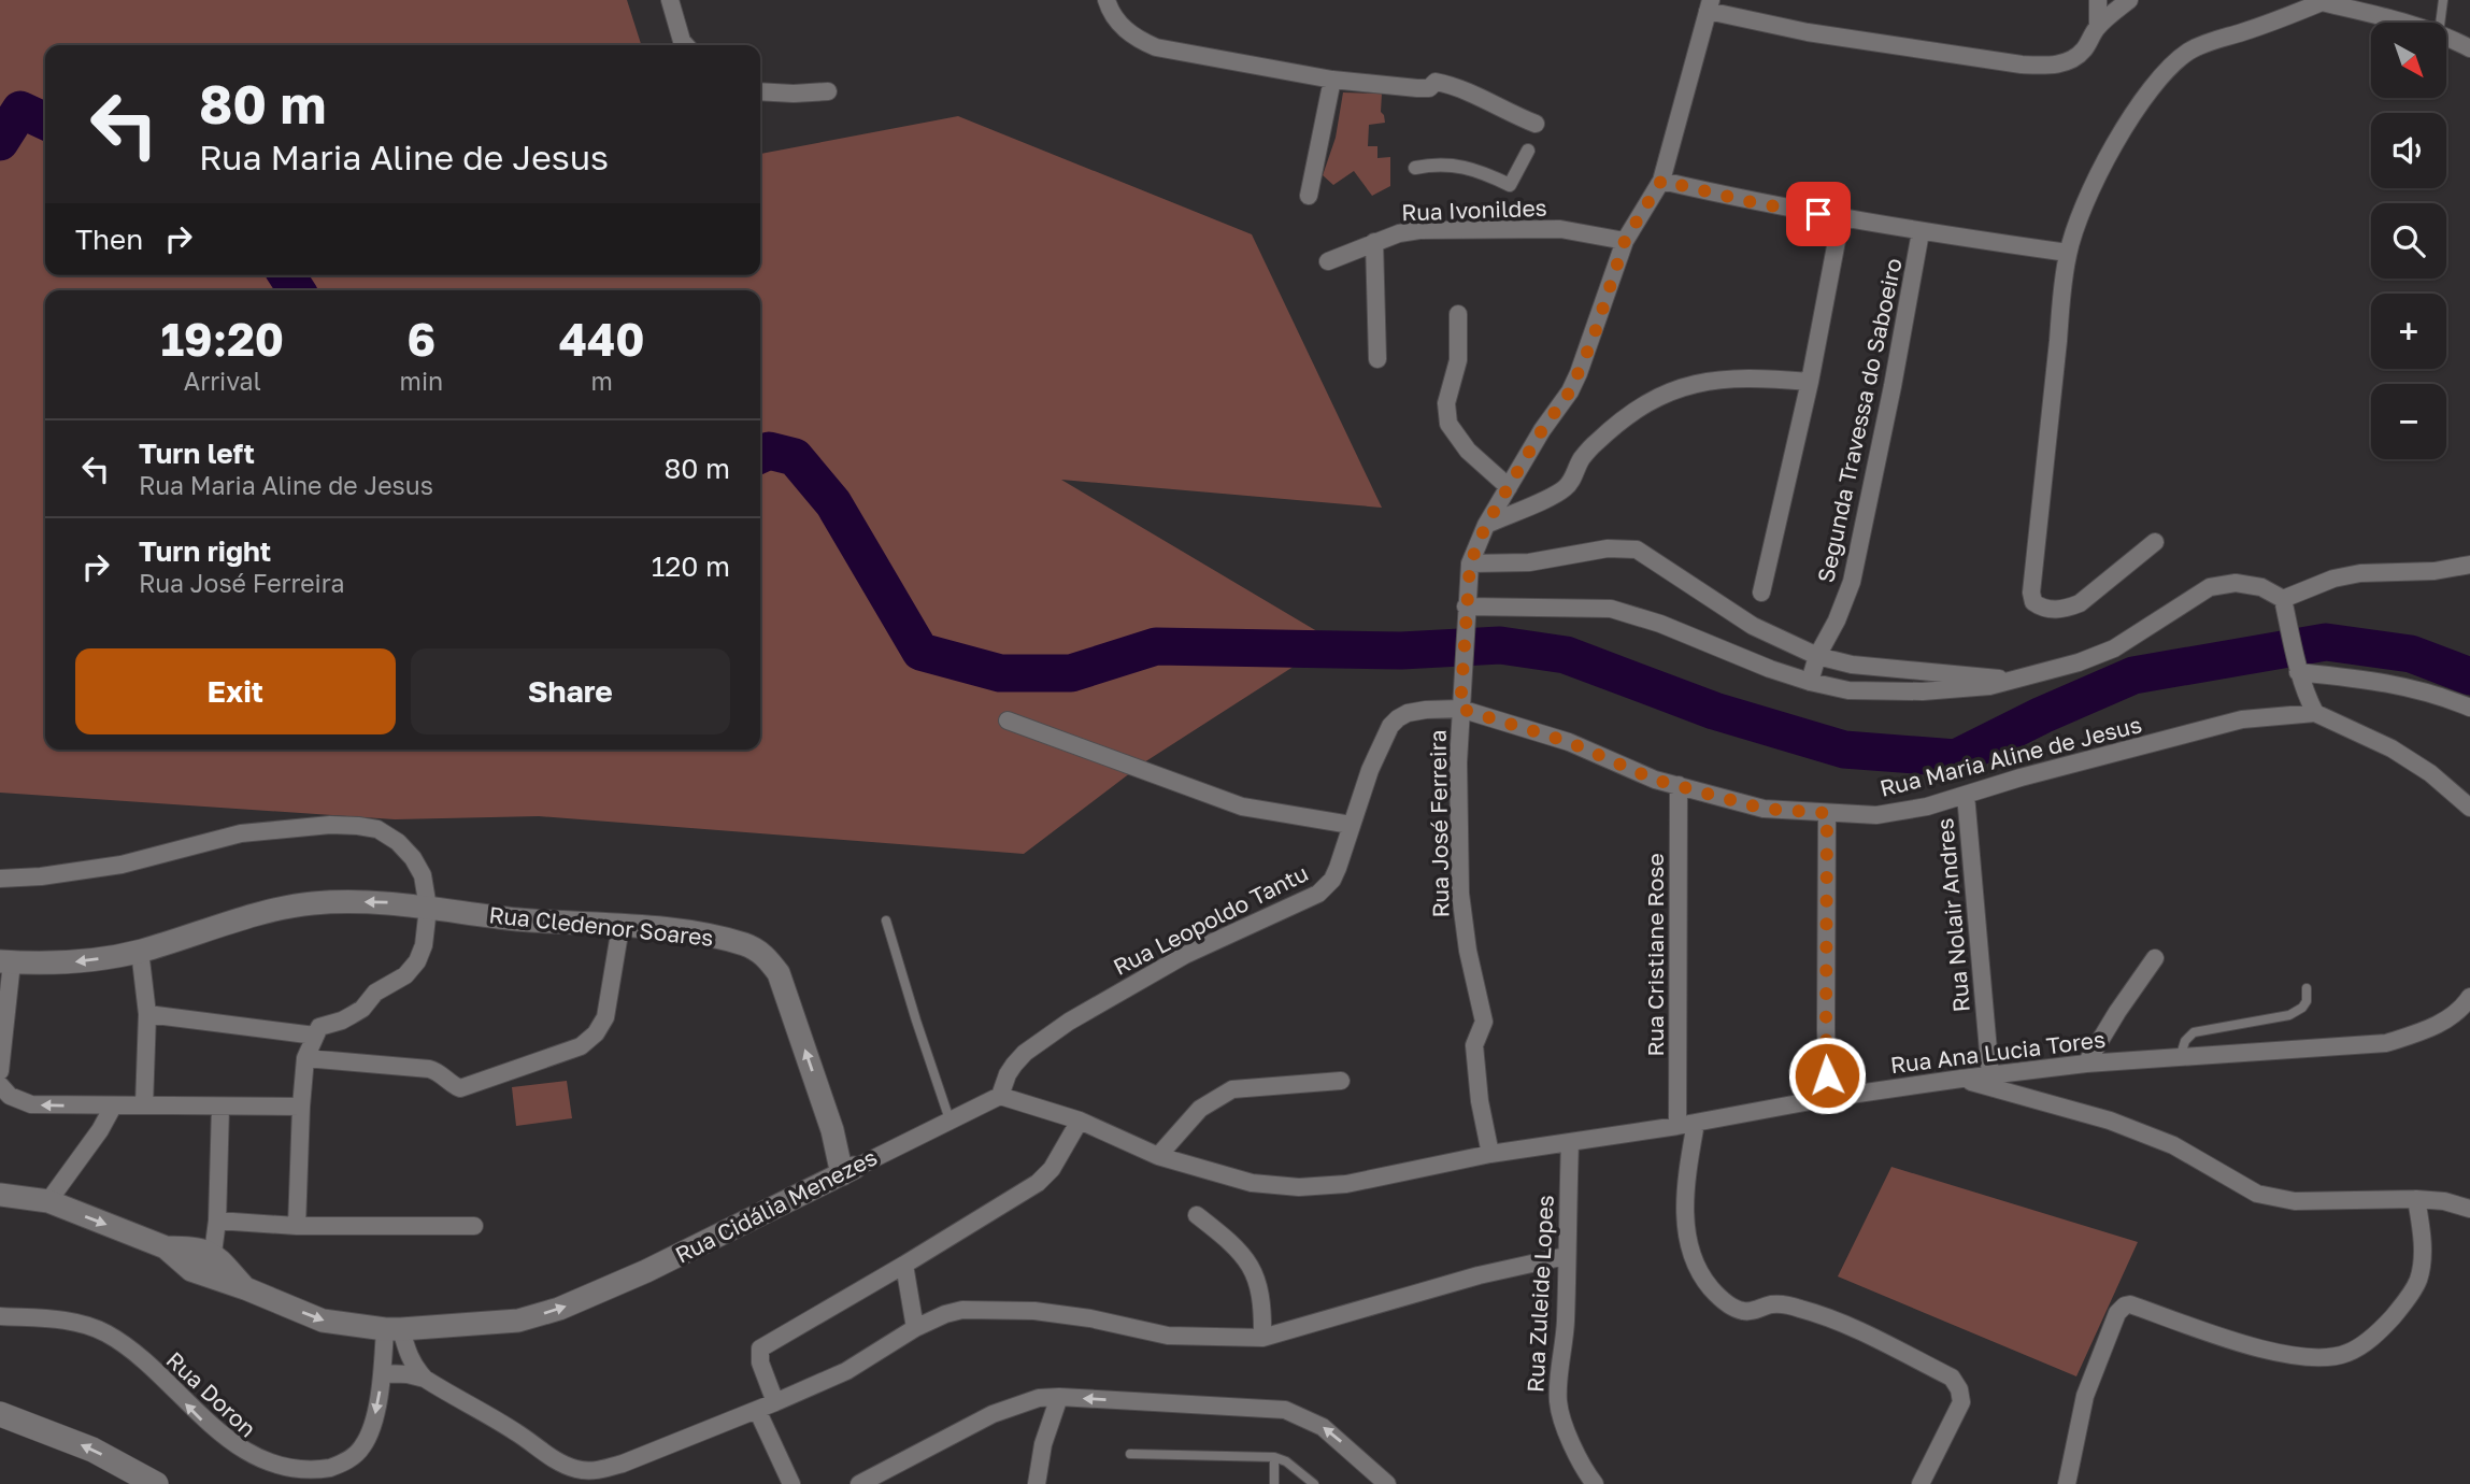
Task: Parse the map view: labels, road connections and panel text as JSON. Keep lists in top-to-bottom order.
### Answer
{
  "streets": {
    "street": [
      "Rua Ivonildes",
      "Segunda Travessa do Saboeiro",
      "Rua Maria Aline de Jesus",
      "Rua José Ferreira",
      "Rua Nolair Andres",
      "Rua Leopoldo Tantu",
      "Rua Cledenor Soares",
      "Rua Cristiane Rose",
      "Rua Ana Lucia Tores",
      "Rua Cidália Menezes",
      "Rua Zuleide Lopes",
      "Rua Doron"
    ]
  },
  "crossings": [
    ["Rua Ivonildes", "Rua José Ferreira"],
    ["Rua Maria Aline de Jesus", "Rua José Ferreira"],
    ["Rua Maria Aline de Jesus", "Rua Nolair Andres"],
    ["Rua Maria Aline de Jesus", "Rua Leopoldo Tantu"],
    ["Rua Maria Aline de Jesus", "Rua Cristiane Rose"],
    ["Rua José Ferreira", "Rua Leopoldo Tantu"],
    ["Rua José Ferreira", "Rua Ana Lucia Tores"],
    ["Rua Nolair Andres", "Rua Ana Lucia Tores"],
    ["Rua Leopoldo Tantu", "Rua Cidália Menezes"],
    ["Rua Cledenor Soares", "Rua Cidália Menezes"],
    ["Rua Cristiane Rose", "Rua Ana Lucia Tores"],
    ["Rua Ana Lucia Tores", "Rua Zuleide Lopes"],
    ["Rua Cidália Menezes", "Rua Doron"]
  ],
  "north": "bottom right",
  "page": {
    "map_buttons": ["+", "−"],
    "turn": ["80 m", "Rua Maria Aline de Jesus"],
    "then": "Then",
    "eta": [
      "19:20",
      "Arrival",
      "6",
      "min",
      "440",
      "m"
    ],
    "list": [
      {
        "name": "Turn left",
        "note": "Rua Maria Aline de Jesus",
        "value": "80 m"
      },
      {
        "name": "Turn right",
        "note": "Rua José Ferreira",
        "value": "120 m"
      }
    ],
    "buttons": ["Exit", "Share"]
  }
}
